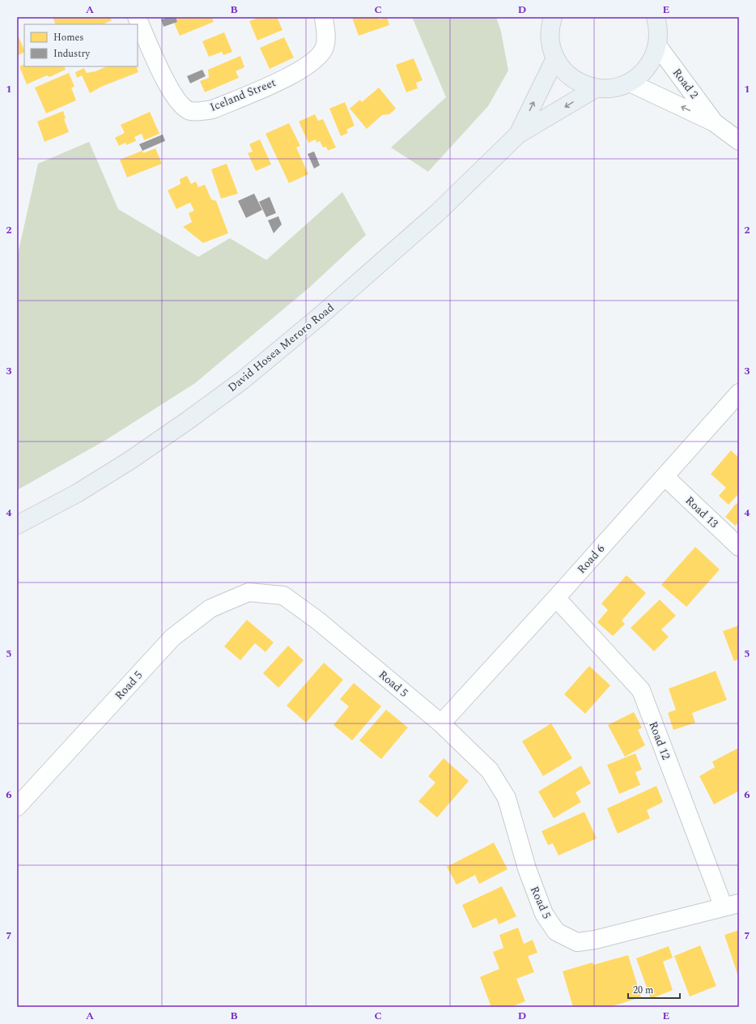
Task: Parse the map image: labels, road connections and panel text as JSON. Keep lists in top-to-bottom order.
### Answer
{
  "streets": {
    "main road": ["David Hosea Meroro Road"],
    "street": [
      "Road 2",
      "Iceland Street",
      "Road 13",
      "Road 6",
      "Road 5",
      "Road 12"
    ]
  },
  "crossings": [
    ["Road 13", "Road 6"],
    ["Road 6", "Road 5"],
    ["Road 6", "Road 12"],
    ["Road 5", "Road 12"]
  ],
  "one_way": ["Road 2"],
  "legend": ["Homes", "Industry"],
  "scale_bar": "20 m",
  "grid": {
    "columns": [
      "A",
      "B",
      "C",
      "D",
      "E"
    ],
    "rows": [
      "1",
      "2",
      "3",
      "4",
      "5",
      "6",
      "7"
    ]
  }
}
